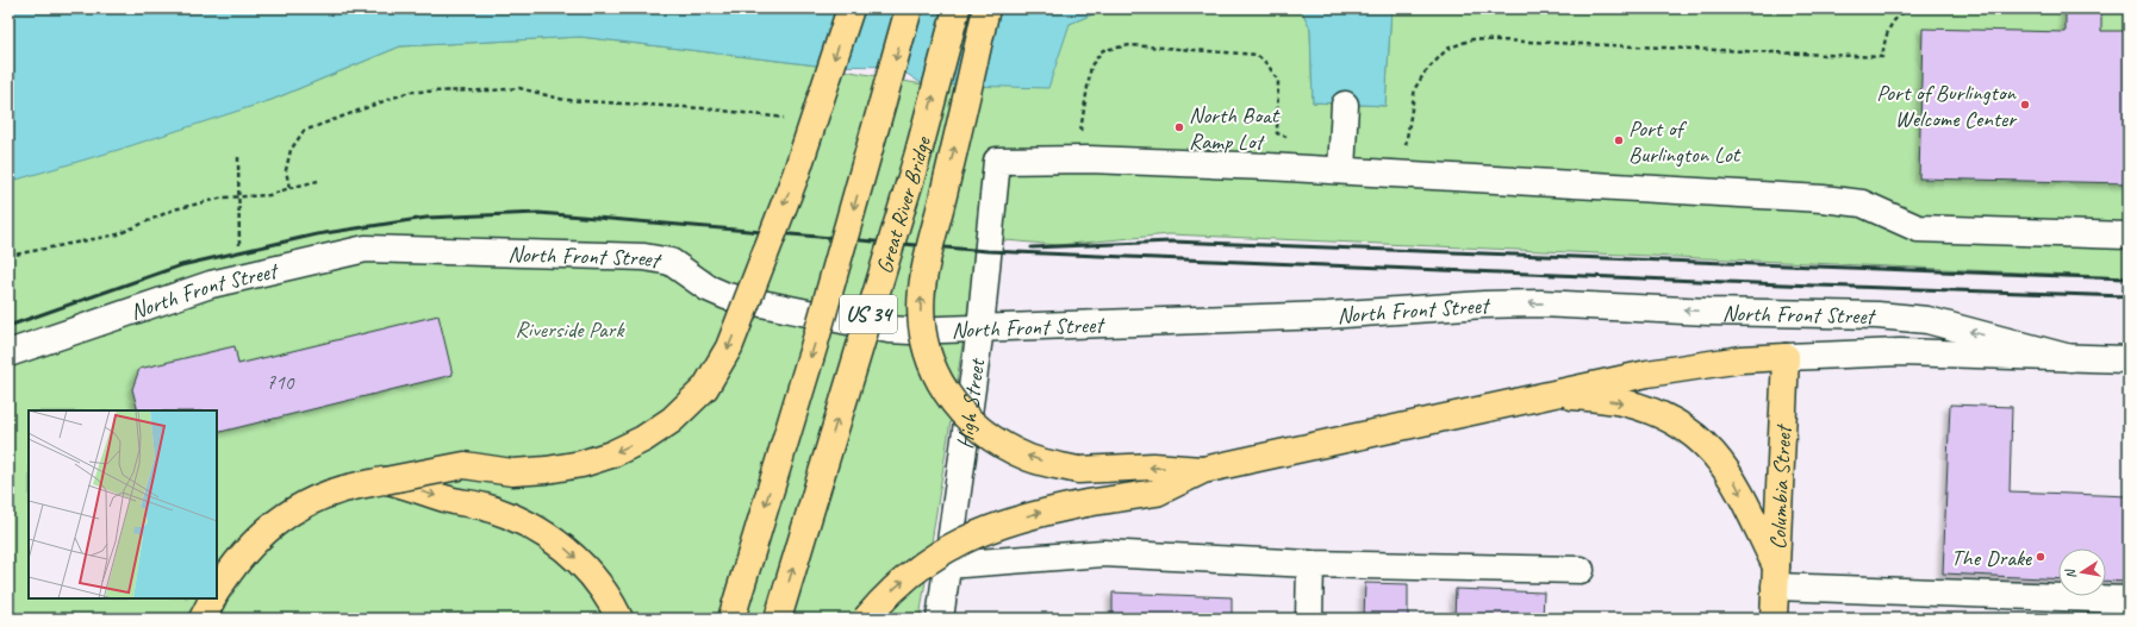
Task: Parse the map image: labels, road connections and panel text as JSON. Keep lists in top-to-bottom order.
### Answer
{
  "streets": {
    "main road": ["Great River Bridge", "US 34", "Columbia Street"],
    "street": ["North Front Street", "High Street"]
  },
  "crossings": [
    ["North Front Street", "High Street"],
    ["North Front Street", "Columbia Street"]
  ],
  "parks": ["Riverside Park"],
  "places": [
    "Port of Burlington Welcome Center",
    "North Boat Ramp Lot",
    "Port of Burlington Lot",
    "The Drake"
  ],
  "house_numbers": ["710"],
  "north": "left"
}
